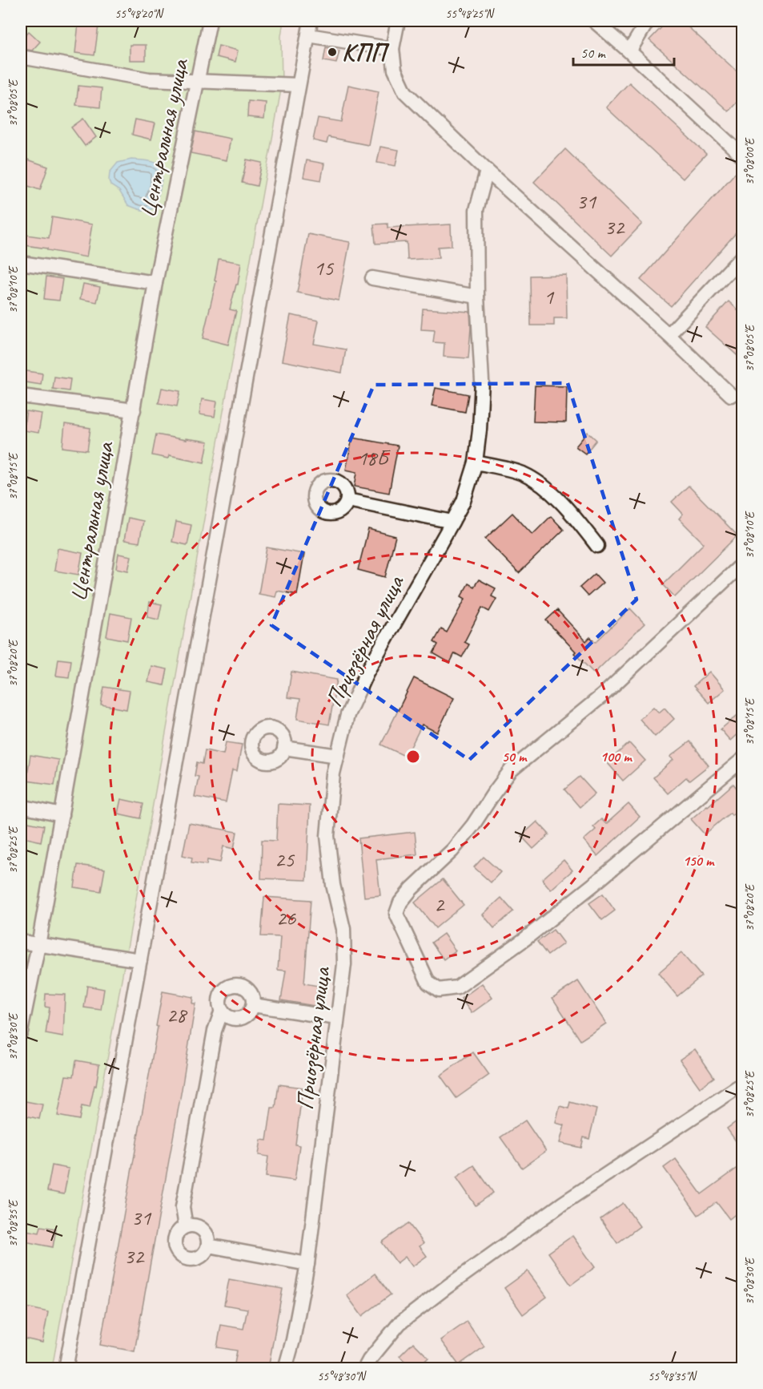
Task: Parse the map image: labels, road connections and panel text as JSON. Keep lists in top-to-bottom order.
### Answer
{
  "streets": {
    "street": ["Центральная улица", "Приозёрная улица"]
  },
  "places": ["КПП"],
  "house_numbers": [
    "31",
    "32",
    "15",
    "1",
    "18Б",
    "25",
    "2",
    "26",
    "28",
    "31",
    "32"
  ],
  "scale_bar": "50 m",
  "coordinates": [
    "55°48'20\"N",
    "55°48'25\"N",
    "37°08'05\"E",
    "37°08'00\"E",
    "37°08'10\"E",
    "37°08'15\"E",
    "37°08'20\"E",
    "37°08'25\"E",
    "37°08'30\"E",
    "37°08'35\"E",
    "55°48'30\"N",
    "55°48'35\"N"
  ],
  "rings": ["50 m", "100 m", "150 m"]
}
